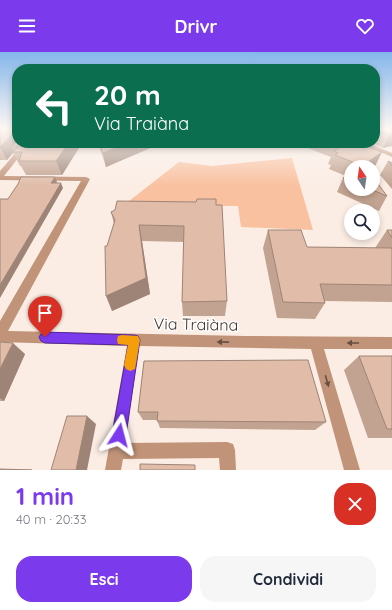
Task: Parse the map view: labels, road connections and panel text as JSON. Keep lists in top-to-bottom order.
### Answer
{
  "streets": {
    "street": ["Via Traiàna"]
  },
  "one_way": ["Via Traiàna"],
  "north": "top",
  "page": {
    "header": "Drivr",
    "turn": ["20 m", "Via Traiàna"],
    "heading": ["1 min", "40 m · 20:33"],
    "buttons": ["Esci", "Condividi"]
  }
}
